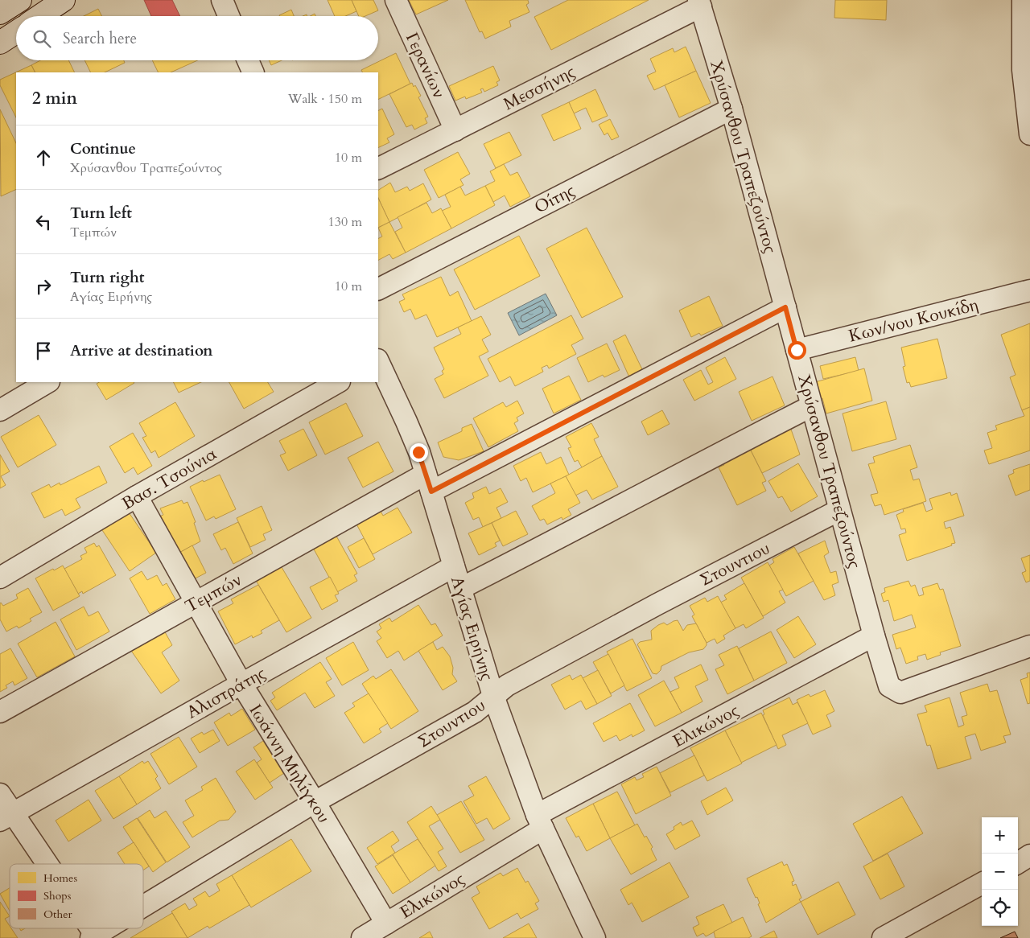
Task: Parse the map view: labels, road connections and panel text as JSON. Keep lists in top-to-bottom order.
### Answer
{
  "streets": {
    "street": [
      "Γερανίων",
      "Μεσσήνης",
      "Χρύσανθου Τραπεζούντος",
      "Οίτης",
      "Κων/νου Κουκίδη",
      "Βασ. Τσούνια",
      "Στουντιου",
      "Τεμπών",
      "Αγίας Ειρήνης",
      "Αλιστράτης",
      "Ελικώνος",
      "Ιωάννη Μηλίγκου"
    ]
  },
  "crossings": [
    ["Γερανίων", "Μεσσήνης"],
    ["Μεσσήνης", "Χρύσανθου Τραπεζούντος"],
    ["Χρύσανθου Τραπεζούντος", "Οίτης"],
    ["Χρύσανθου Τραπεζούντος", "Κων/νου Κουκίδη"],
    ["Χρύσανθου Τραπεζούντος", "Στουντιου"],
    ["Χρύσανθου Τραπεζούντος", "Τεμπών"],
    ["Χρύσανθου Τραπεζούντος", "Ελικώνος"],
    ["Βασ. Τσούνια", "Ιωάννη Μηλίγκου"],
    ["Στουντιου", "Αγίας Ειρήνης"],
    ["Στουντιου", "Ιωάννη Μηλίγκου"],
    ["Τεμπών", "Αγίας Ειρήνης"],
    ["Τεμπών", "Ιωάννη Μηλίγκου"],
    ["Αγίας Ειρήνης", "Αλιστράτης"],
    ["Αγίας Ειρήνης", "Ελικώνος"],
    ["Αλιστράτης", "Ιωάννη Μηλίγκου"],
    ["Ελικώνος", "Ιωάννη Μηλίγκου"]
  ],
  "legend": ["Homes", "Shops", "Other"],
  "page": {
    "search": "Search here",
    "heading": ["2 min", "Walk · 150 m"],
    "list": [
      ["Continue", "Χρύσανθου Τραπεζούντος", "10 m"],
      ["Turn left", "Τεμπών", "130 m"],
      ["Turn right", "Αγίας Ειρήνης", "10 m"],
      "Arrive at destination"
    ],
    "map_buttons": ["+", "−"]
  }
}
